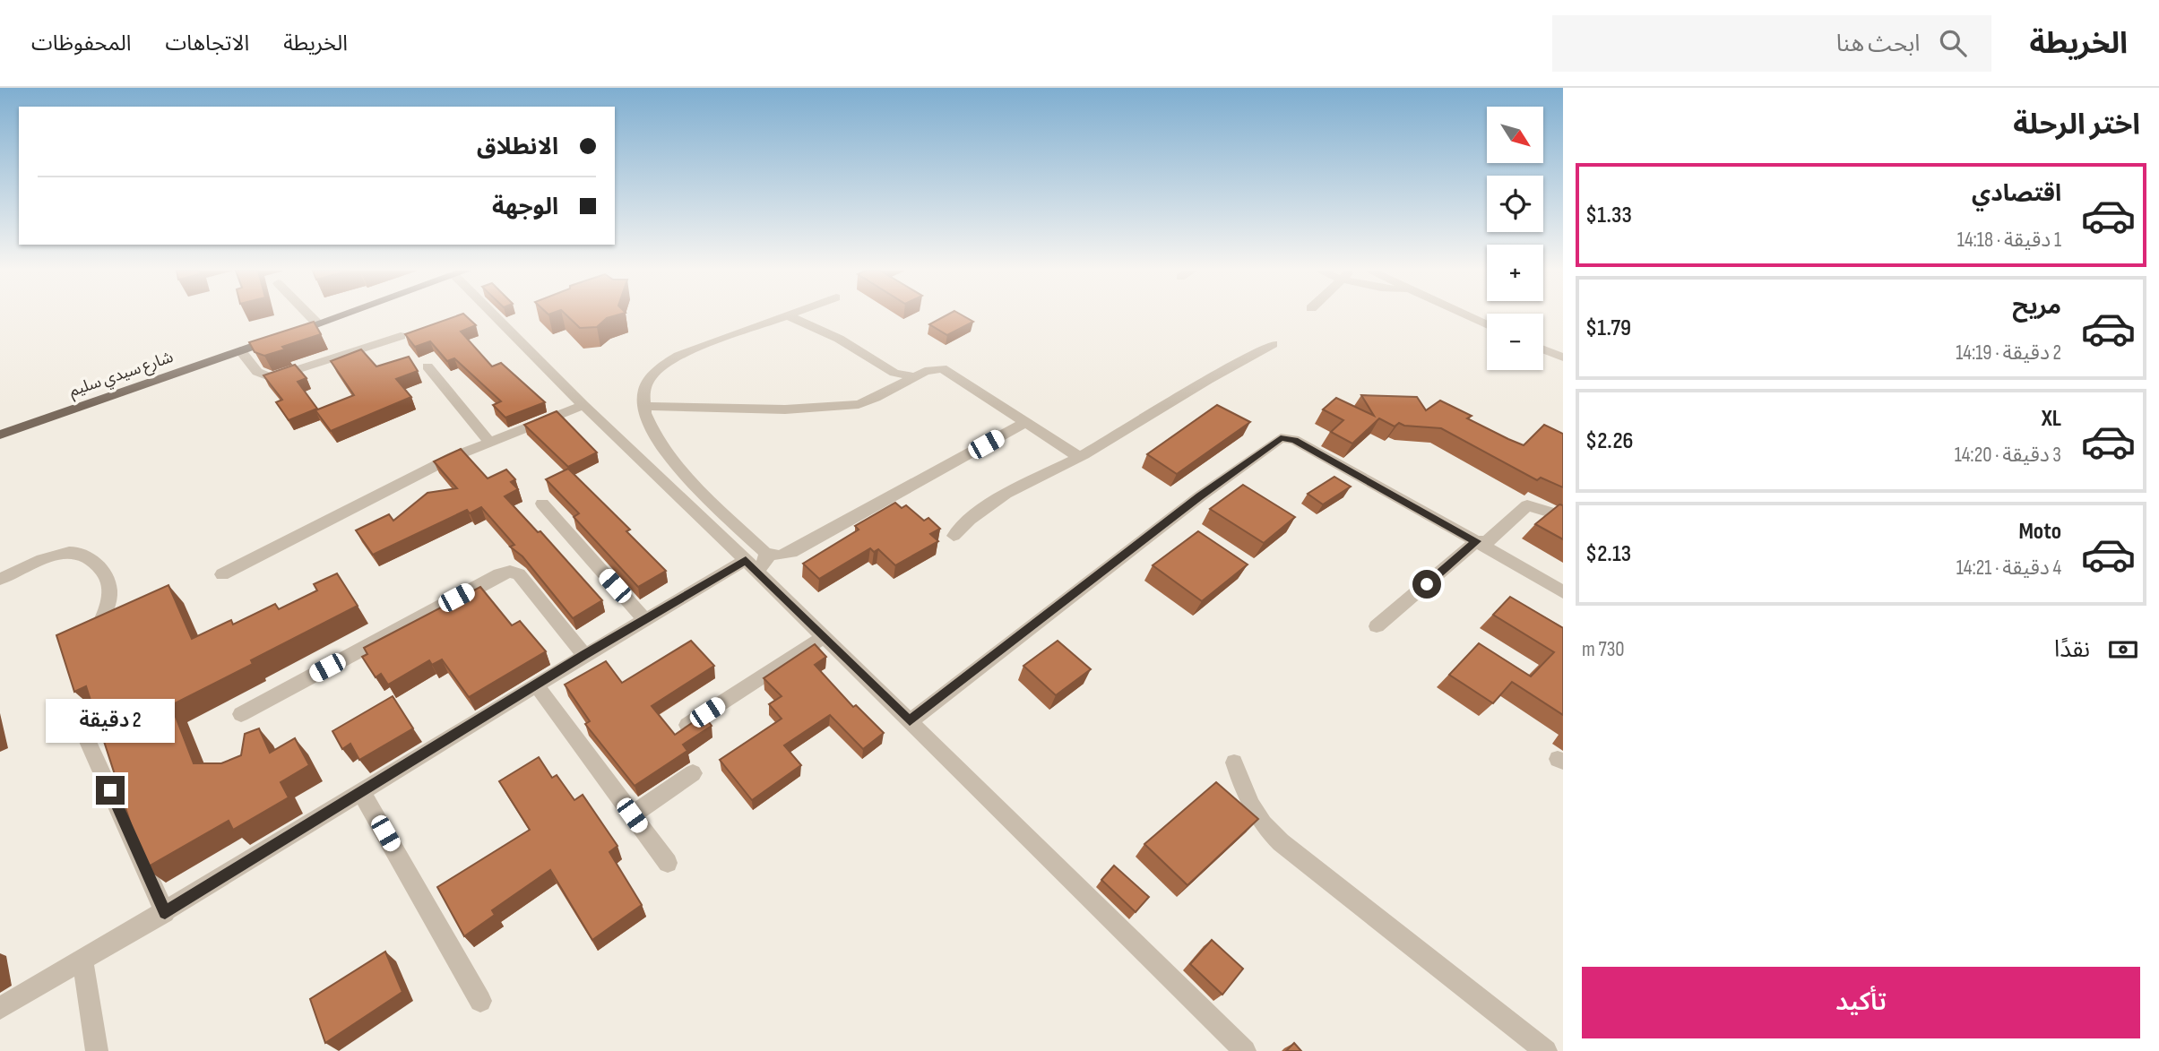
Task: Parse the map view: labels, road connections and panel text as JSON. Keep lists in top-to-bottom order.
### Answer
{
  "streets": {
    "main road": ["شارع سيدي سليم"]
  },
  "north": "bottom right",
  "page": {
    "header": "الخريطة",
    "search": "ابحث هنا",
    "nav": ["الخريطة", "الاتجاهات", "المحفوظات"],
    "heading": "اختر الرحلة",
    "map_buttons": ["+", "−"],
    "banner": ["الانطلاق", "الوجهة"],
    "list": [
      {
        "name": "اقتصادي",
        "note": "1 دقيقة · 14:18",
        "value": "$1.33"
      },
      {
        "name": "مريح",
        "note": "2 دقيقة · 14:19",
        "value": "$1.79"
      },
      {
        "name": "XL",
        "note": "3 دقيقة · 14:20",
        "value": "$2.26"
      },
      {
        "name": "Moto",
        "note": "4 دقيقة · 14:21",
        "value": "$2.13"
      }
    ],
    "pay": ["نقدًا", "730 m"],
    "bubble": "2 دقيقة",
    "buttons": "تأكيد"
  }
}
